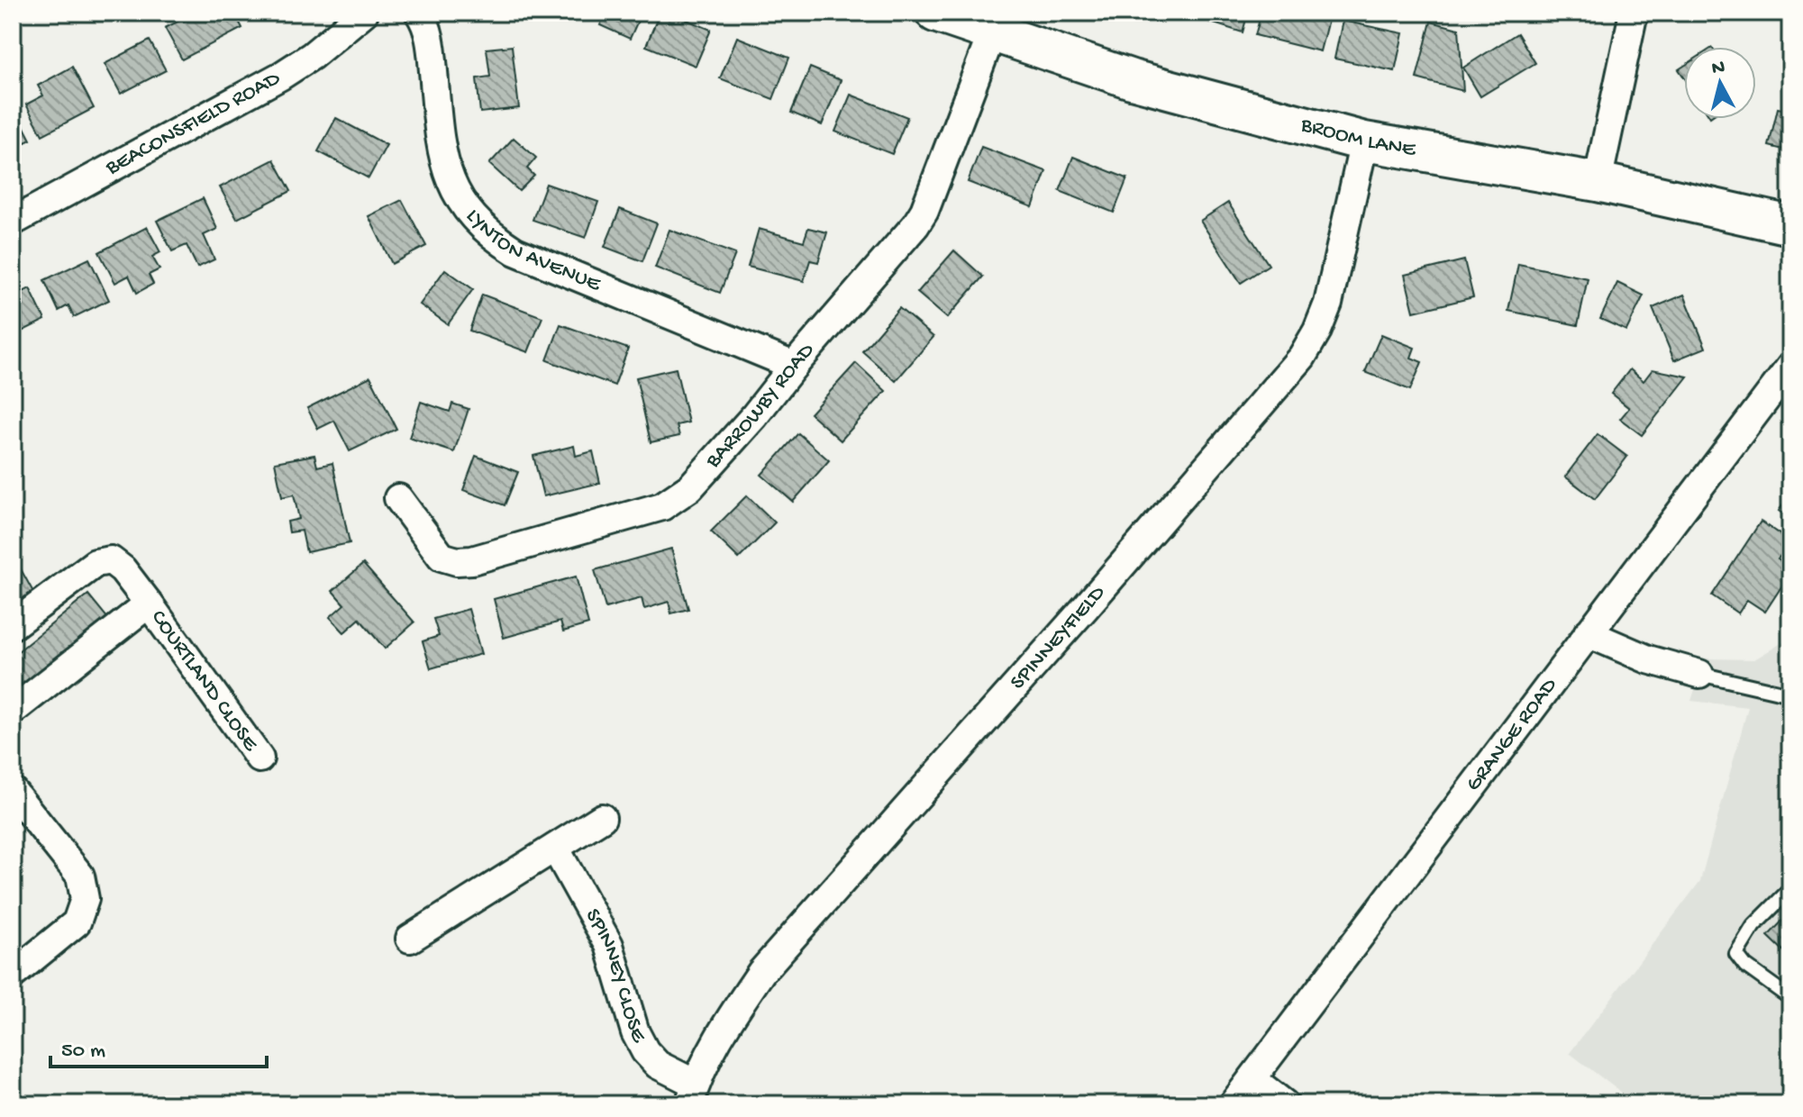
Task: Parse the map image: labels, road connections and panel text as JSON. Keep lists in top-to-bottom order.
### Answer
{
  "streets": {
    "main road": ["BROOM LANE"],
    "street": [
      "BEACONSFIELD ROAD",
      "LYNTON AVENUE",
      "BARROWBY ROAD",
      "SPINNEYFIELD",
      "COURTLAND CLOSE",
      "GRANGE ROAD",
      "SPINNEY CLOSE"
    ]
  },
  "crossings": [
    ["BROOM LANE", "BARROWBY ROAD"],
    ["BROOM LANE", "SPINNEYFIELD"],
    ["LYNTON AVENUE", "BARROWBY ROAD"],
    ["SPINNEYFIELD", "SPINNEY CLOSE"]
  ],
  "scale_bar": "50 m",
  "north": "top"
}
